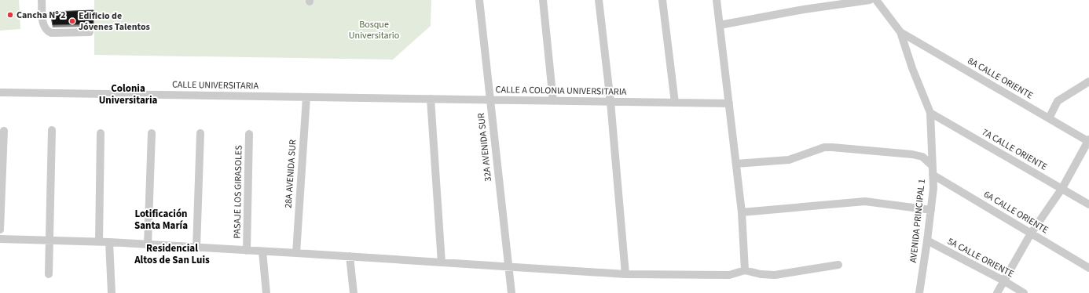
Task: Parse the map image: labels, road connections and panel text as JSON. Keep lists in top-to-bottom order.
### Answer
{
  "streets": {
    "street": [
      "8A CALLE ORIENTE",
      "CALLE UNIVERSITARIA",
      "CALLE A COLONIA UNIVERSITARIA",
      "32A AVENIDA SUR",
      "7A CALLE ORIENTE",
      "28A AVENIDA SUR",
      "PASAJE LOS GIRASOLES",
      "6A CALLE ORIENTE",
      "AVENIDA PRINCIPAL 1",
      "5A CALLE ORIENTE"
    ]
  },
  "crossings": [
    ["8A CALLE ORIENTE", "AVENIDA PRINCIPAL 1"],
    ["CALLE UNIVERSITARIA", "CALLE A COLONIA UNIVERSITARIA"],
    ["CALLE UNIVERSITARIA", "28A AVENIDA SUR"],
    ["CALLE A COLONIA UNIVERSITARIA", "32A AVENIDA SUR"],
    ["7A CALLE ORIENTE", "AVENIDA PRINCIPAL 1"],
    ["6A CALLE ORIENTE", "AVENIDA PRINCIPAL 1"],
    ["AVENIDA PRINCIPAL 1", "5A CALLE ORIENTE"]
  ],
  "districts": ["Colonia Universitaria", "Lotificación Santa María", "Residencial Altos de San Luis"],
  "parks": ["Bosque Universitario"],
  "places": ["Cancha Nº 2", "Edificio de Jóvenes Talentos"]
}
